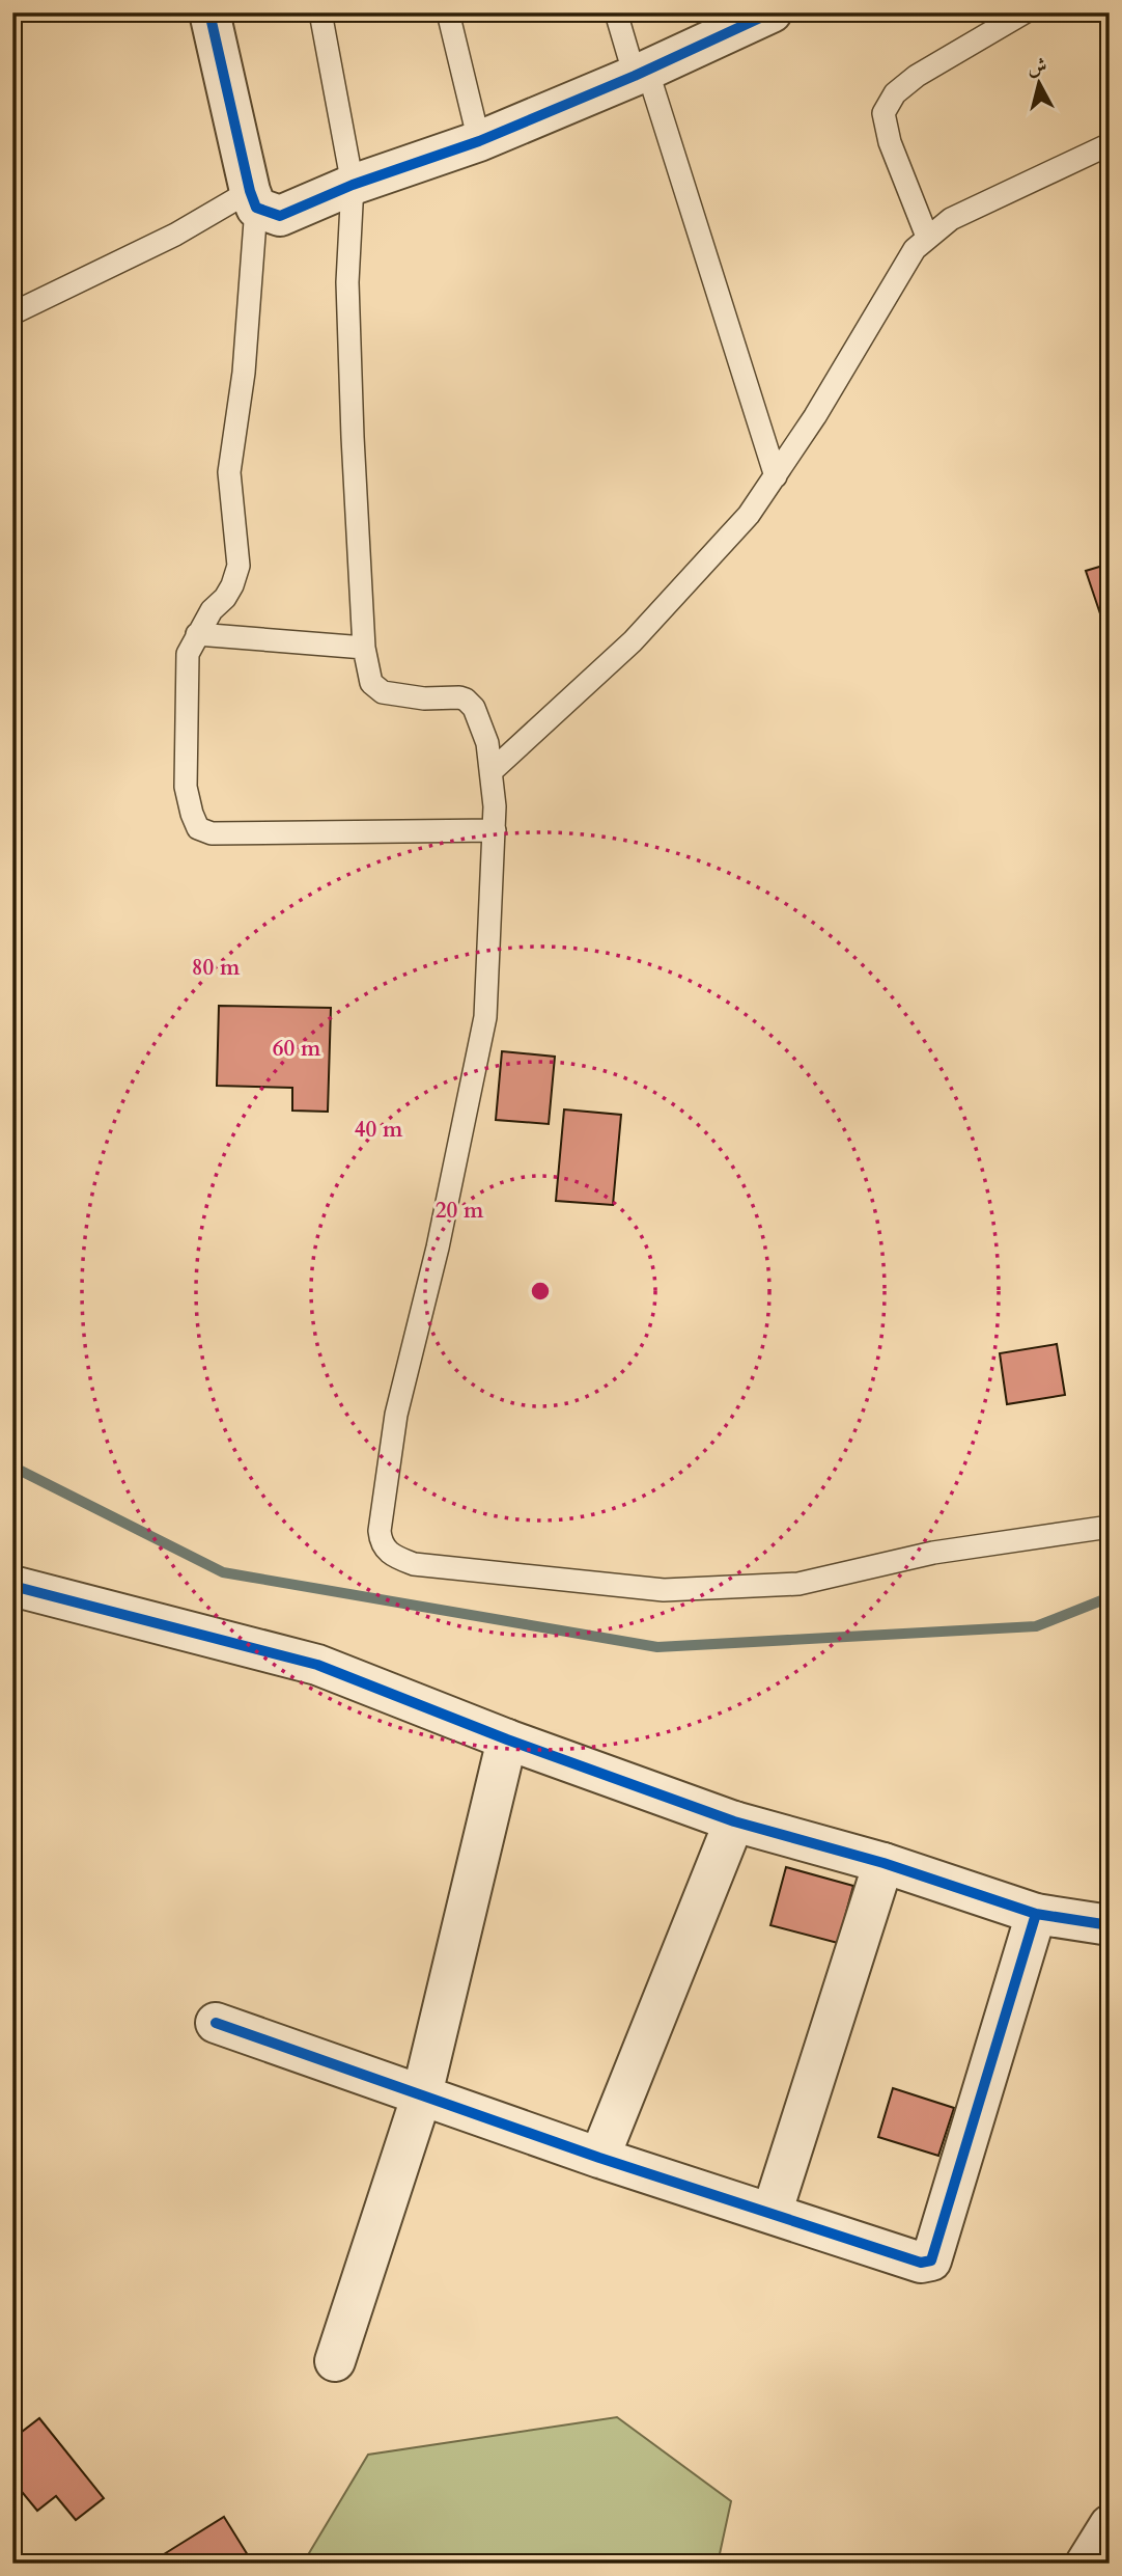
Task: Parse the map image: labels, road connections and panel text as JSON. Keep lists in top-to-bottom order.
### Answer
{
  "north": "top",
  "rings": [
    "80 m",
    "60 m",
    "40 m",
    "20 m"
  ]
}
